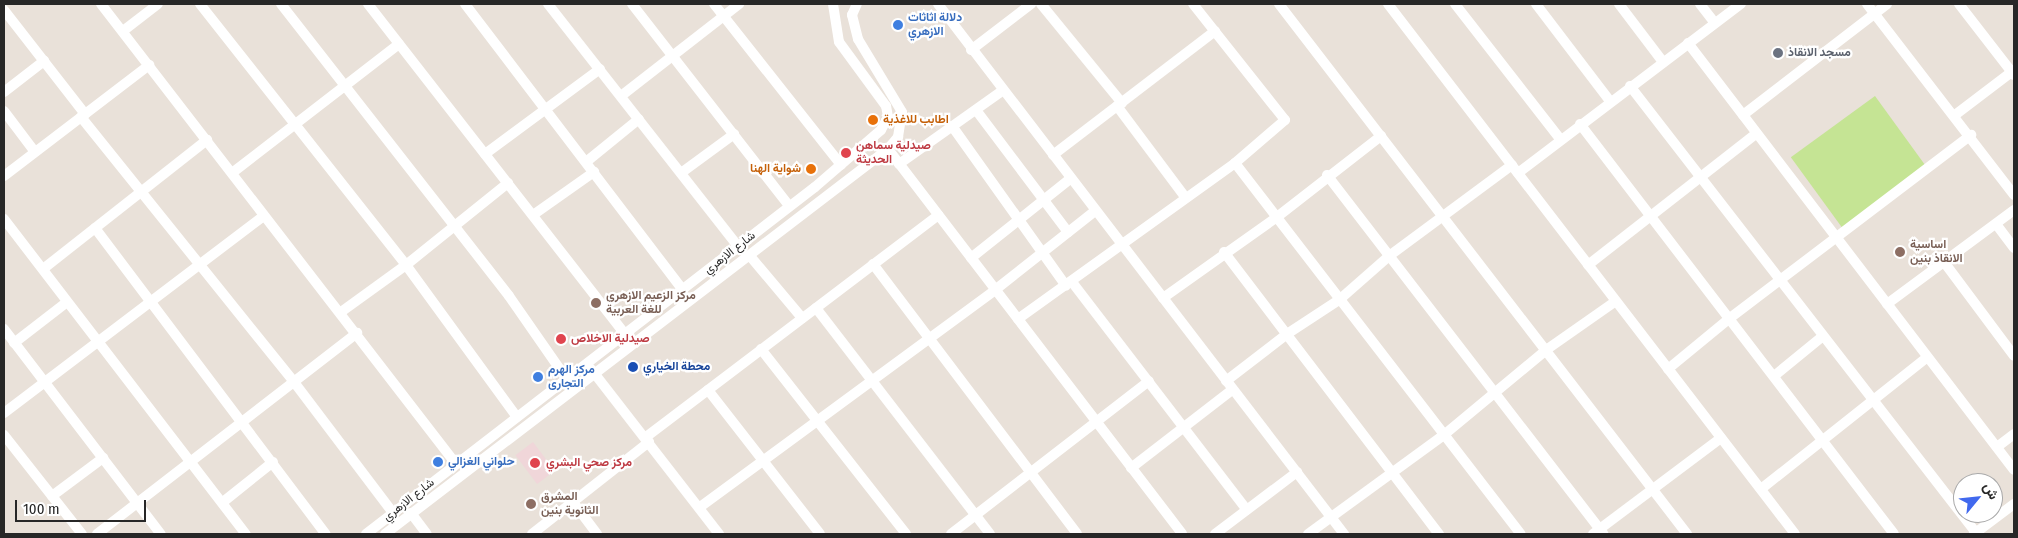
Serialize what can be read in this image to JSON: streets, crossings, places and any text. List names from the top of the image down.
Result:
{
  "streets": {
    "street": ["شارع الازهري"]
  },
  "places": [
    "دلالة اثاثات الازهري",
    "مسجد الانقاذ",
    "اطابب للاغذية",
    "صيدلية سماهن الحديثة",
    "شواية الهنا",
    "اساسية الانقاذ بنين",
    "مركز الزعيم الازهري للغة العربية",
    "صيدلية الاخلاص",
    "محطة الخياري",
    "مركز الهرم التجارى",
    "حلواني الغزالي",
    "مركز صحي البشري",
    "المشرق الثانوية بنين"
  ],
  "scale_bar": "100 m",
  "north": "top right"
}
